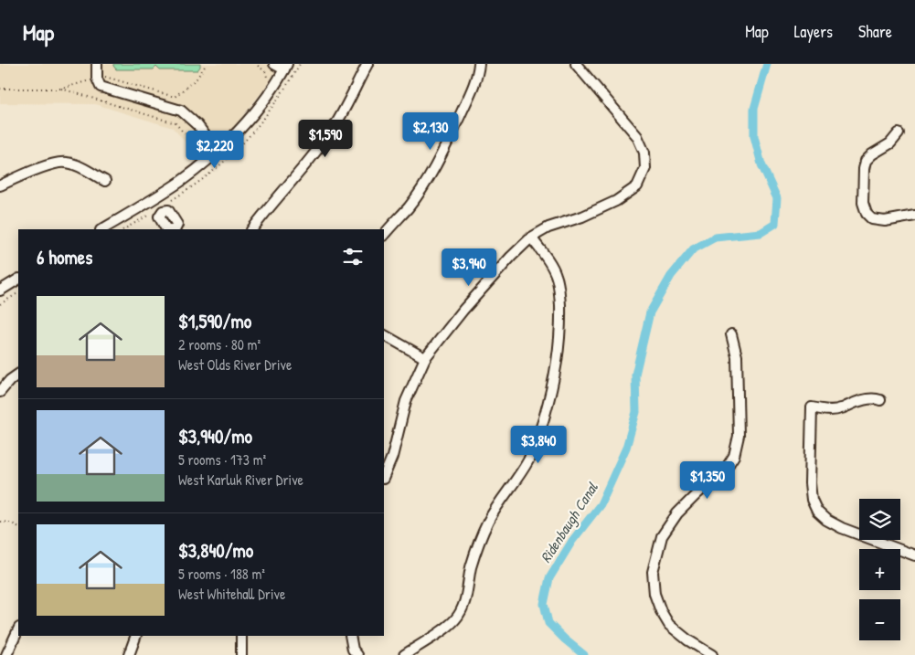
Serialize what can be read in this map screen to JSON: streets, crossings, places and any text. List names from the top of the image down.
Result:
{
  "water": ["Ridenbaugh Canal"],
  "page": {
    "header": "Map",
    "nav": ["Map", "Layers", "Share"],
    "price": [
      "$2,130",
      "$1,590",
      "$2,220",
      "$3,940",
      "$3,840",
      "$1,350"
    ],
    "heading": "6 homes",
    "list": [
      {
        "name": "$1,590/mo",
        "note": "2 rooms · 80 m² · West Olds River Drive"
      },
      {
        "name": "$3,940/mo",
        "note": "5 rooms · 173 m² · West Karluk River Drive"
      },
      {
        "name": "$3,840/mo",
        "note": "5 rooms · 188 m² · West Whitehall Drive"
      }
    ],
    "map_buttons": ["+", "−"]
  }
}
